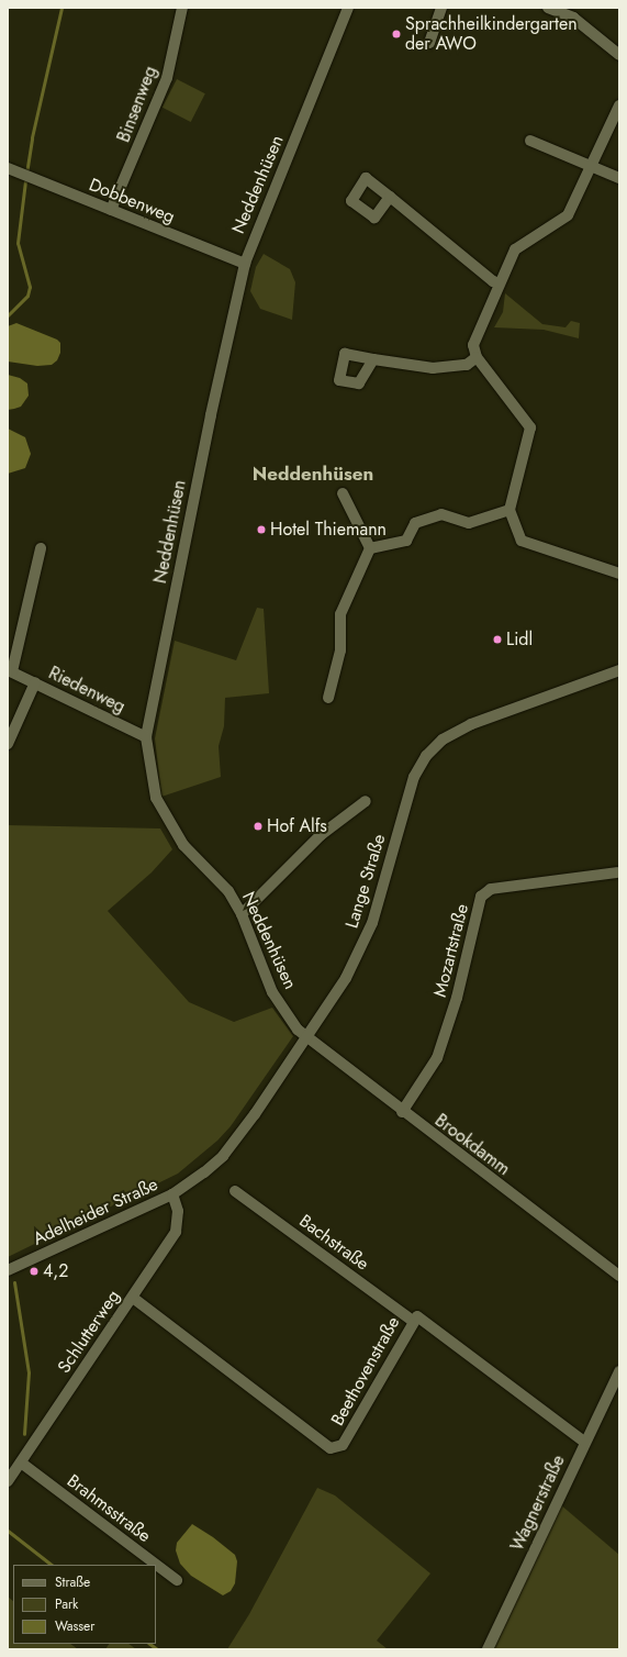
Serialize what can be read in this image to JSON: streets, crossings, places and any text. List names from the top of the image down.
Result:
{
  "streets": {
    "street": [
      "Binsenweg",
      "Neddenhüsen",
      "Dobbenweg",
      "Riedenweg",
      "Lange Straße",
      "Mozartstraße",
      "Brookdamm",
      "Adelheider Straße",
      "Bachstraße",
      "Schlutterweg",
      "Beethovenstraße",
      "Wagnerstraße",
      "Brahmsstraße"
    ]
  },
  "crossings": [
    ["Binsenweg", "Dobbenweg"],
    ["Neddenhüsen", "Dobbenweg"],
    ["Neddenhüsen", "Riedenweg"],
    ["Neddenhüsen", "Lange Straße"],
    ["Neddenhüsen", "Brookdamm"],
    ["Lange Straße", "Brookdamm"],
    ["Lange Straße", "Adelheider Straße"],
    ["Lange Straße", "Schlutterweg"],
    ["Mozartstraße", "Brookdamm"],
    ["Adelheider Straße", "Schlutterweg"],
    ["Bachstraße", "Beethovenstraße"],
    ["Schlutterweg", "Beethovenstraße"],
    ["Schlutterweg", "Brahmsstraße"],
    ["Beethovenstraße", "Wagnerstraße"]
  ],
  "districts": ["Neddenhüsen"],
  "places": [
    "Sprachheilkindergarten der AWO",
    "Hotel Thiemann",
    "Lidl",
    "Hof Alfs",
    "4,2"
  ],
  "legend": ["Straße", "Park", "Wasser"]
}
